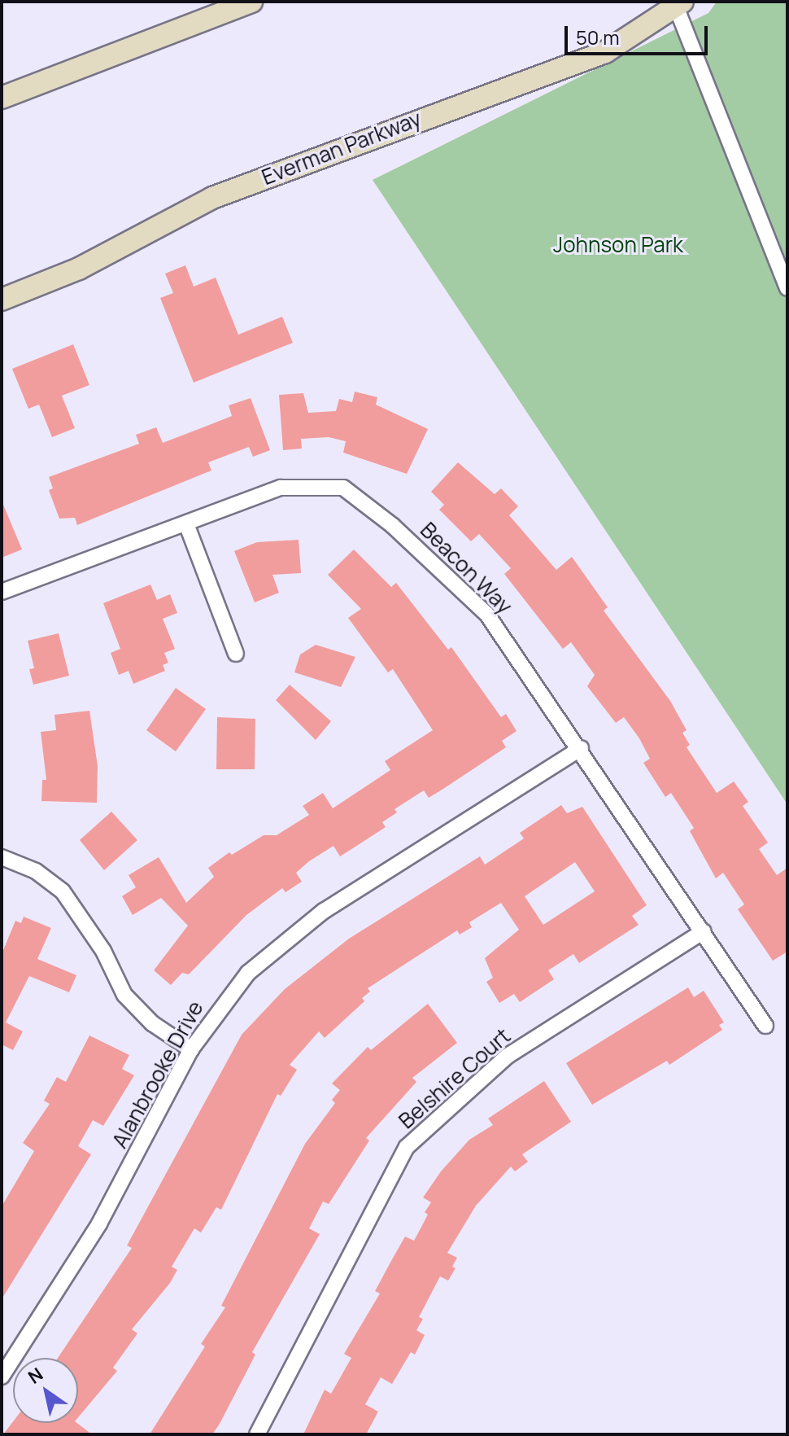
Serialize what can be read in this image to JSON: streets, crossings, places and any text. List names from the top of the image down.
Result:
{
  "streets": {
    "main road": ["Everman Parkway"],
    "street": ["Beacon Way", "Alanbrooke Drive", "Belshire Court"]
  },
  "crossings": [
    ["Beacon Way", "Alanbrooke Drive"],
    ["Beacon Way", "Belshire Court"]
  ],
  "parks": ["Johnson Park"],
  "scale_bar": "50 m",
  "north": "top left"
}
